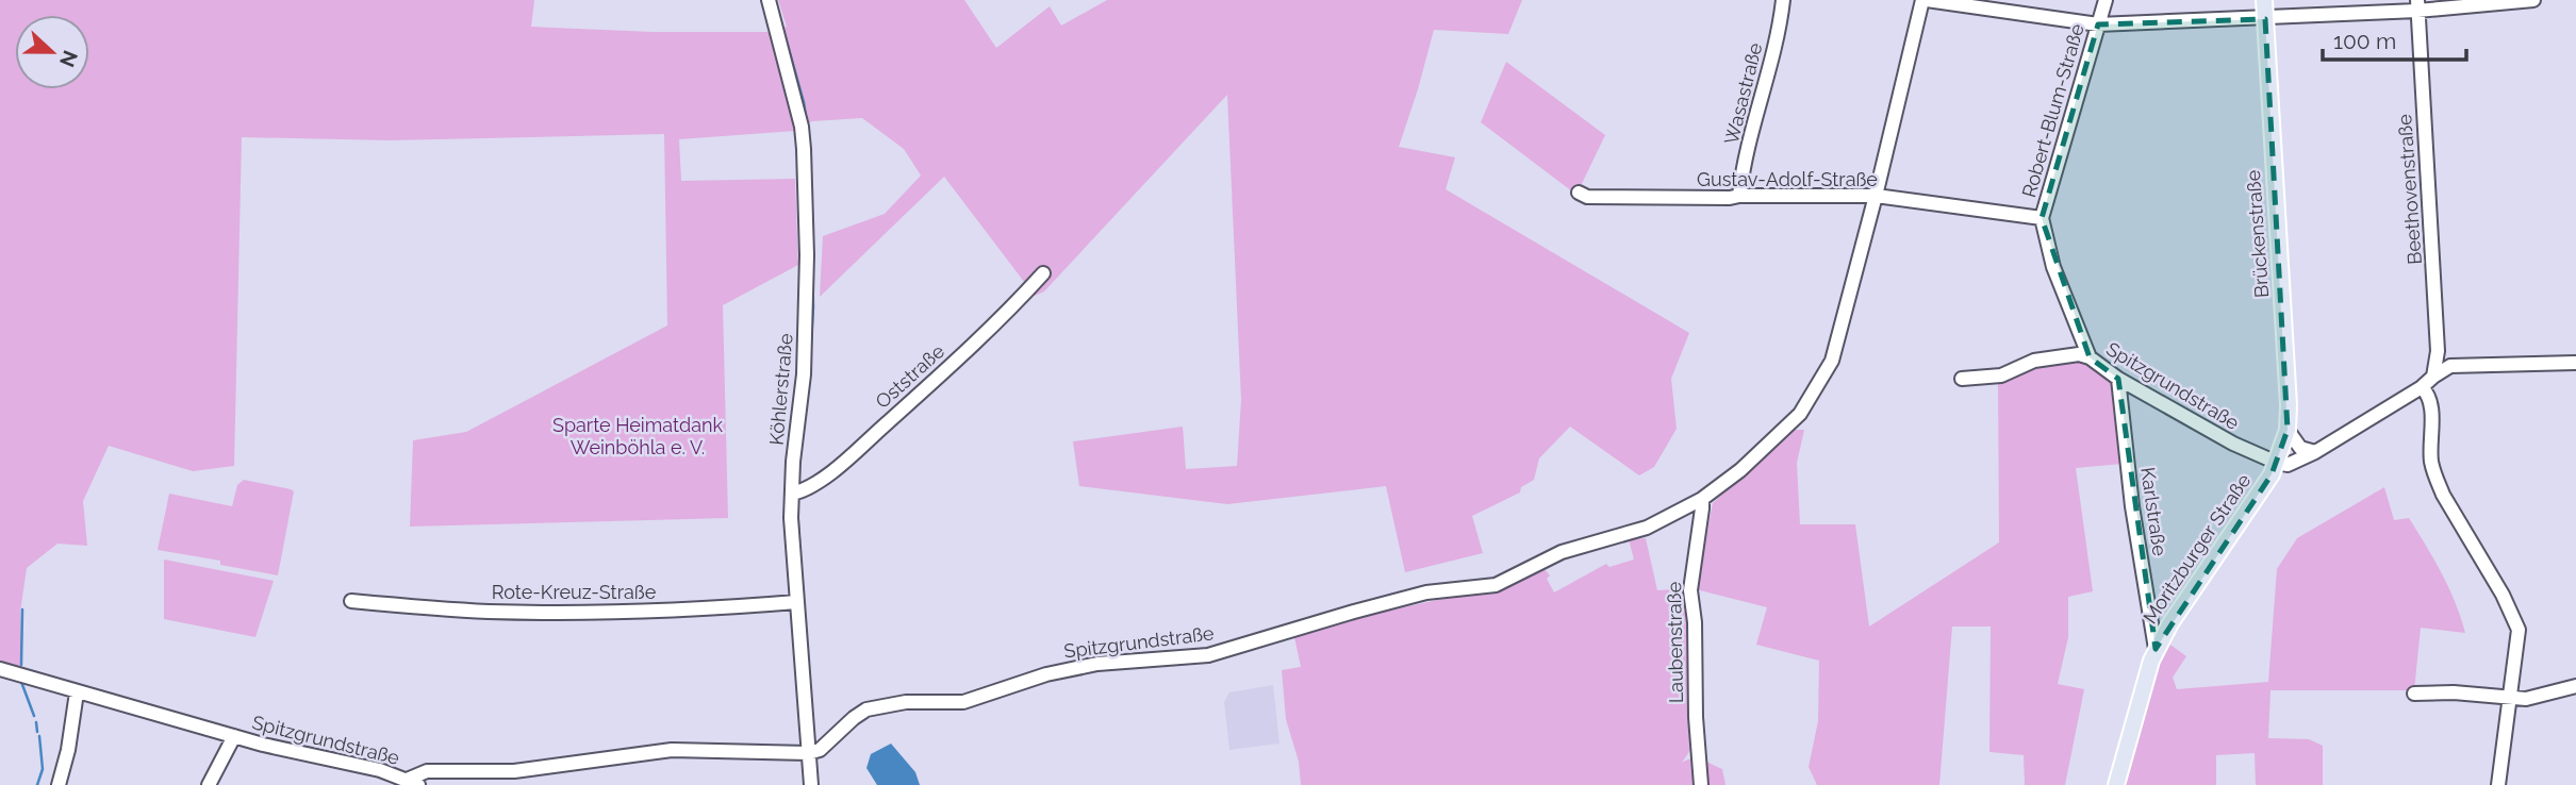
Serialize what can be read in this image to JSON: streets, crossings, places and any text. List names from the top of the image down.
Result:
{
  "streets": {
    "main road": ["Brückenstraße", "Moritzburger Straße"],
    "street": [
      "Wasastraße",
      "Robert-Blum-Straße",
      "Gustav-Adolf-Straße",
      "Beethovenstraße",
      "Oststraße",
      "Spitzgrundstraße",
      "Köhlerstraße",
      "Karlstraße",
      "Rote-Kreuz-Straße",
      "Laubenstraße"
    ]
  },
  "crossings": [
    ["Wasastraße", "Gustav-Adolf-Straße"],
    ["Robert-Blum-Straße", "Gustav-Adolf-Straße"],
    ["Robert-Blum-Straße", "Spitzgrundstraße"],
    ["Gustav-Adolf-Straße", "Spitzgrundstraße"],
    ["Brückenstraße", "Spitzgrundstraße"],
    ["Brückenstraße", "Moritzburger Straße"],
    ["Oststraße", "Köhlerstraße"],
    ["Spitzgrundstraße", "Köhlerstraße"],
    ["Spitzgrundstraße", "Karlstraße"],
    ["Spitzgrundstraße", "Moritzburger Straße"],
    ["Spitzgrundstraße", "Laubenstraße"],
    ["Köhlerstraße", "Rote-Kreuz-Straße"],
    ["Karlstraße", "Moritzburger Straße"]
  ],
  "parks": ["Sparte Heimatdank Weinböhla e. V."],
  "scale_bar": "100 m",
  "north": "right"
}
